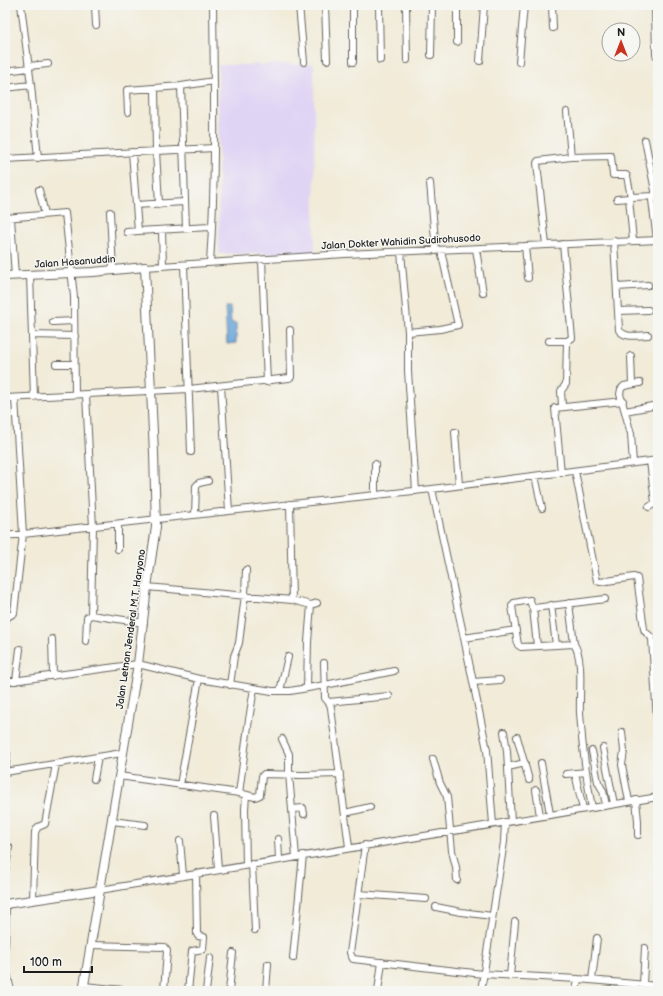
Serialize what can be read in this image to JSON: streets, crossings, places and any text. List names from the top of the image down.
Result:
{
  "streets": {
    "main road": ["Jalan Hasanuddin", "Jalan Letnan Jenderal M.T. Haryono"],
    "street": ["Jalan Dokter Wahidin Sudirohusodo"]
  },
  "crossings": [
    ["Jalan Dokter Wahidin Sudirohusodo", "Jalan Hasanuddin"],
    ["Jalan Dokter Wahidin Sudirohusodo", "Jalan Letnan Jenderal M.T. Haryono"],
    ["Jalan Hasanuddin", "Jalan Letnan Jenderal M.T. Haryono"]
  ],
  "scale_bar": "100 m",
  "north": "top"
}
